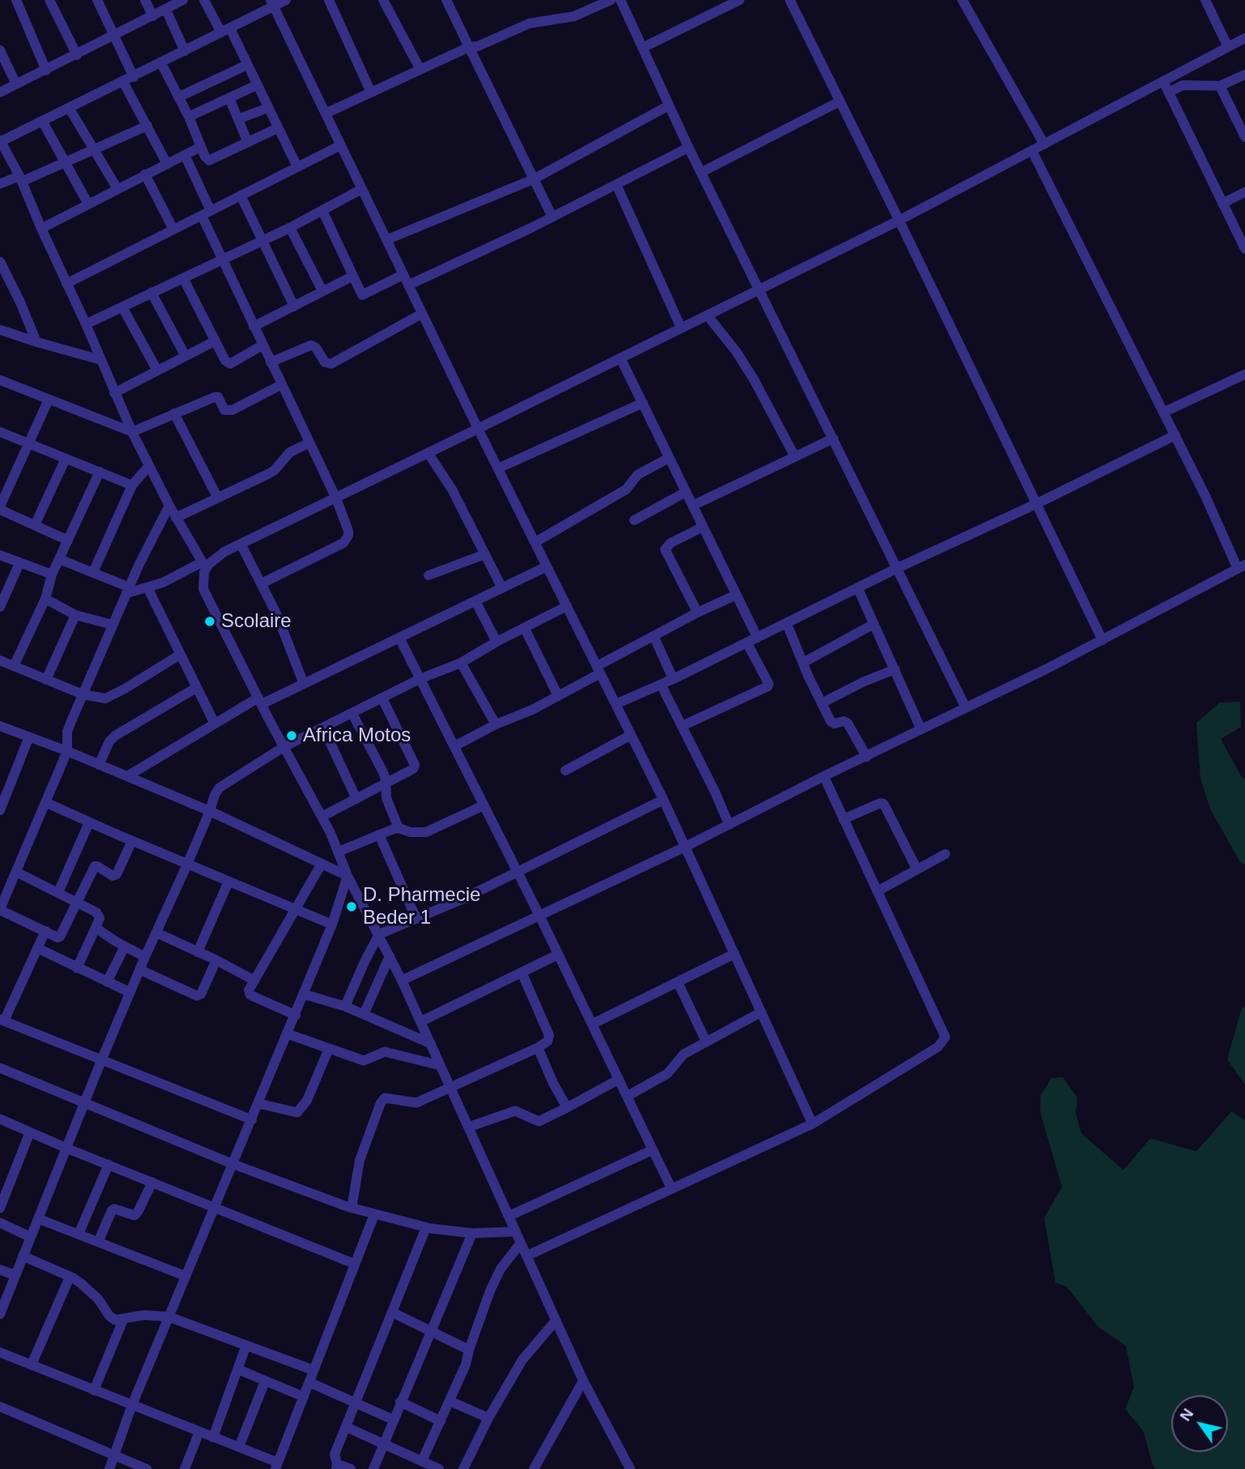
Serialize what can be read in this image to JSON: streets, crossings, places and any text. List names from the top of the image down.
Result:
{
  "places": ["Scolaire", "Africa Motos", "D. Pharmecie Beder 1"],
  "north": "top left"
}
